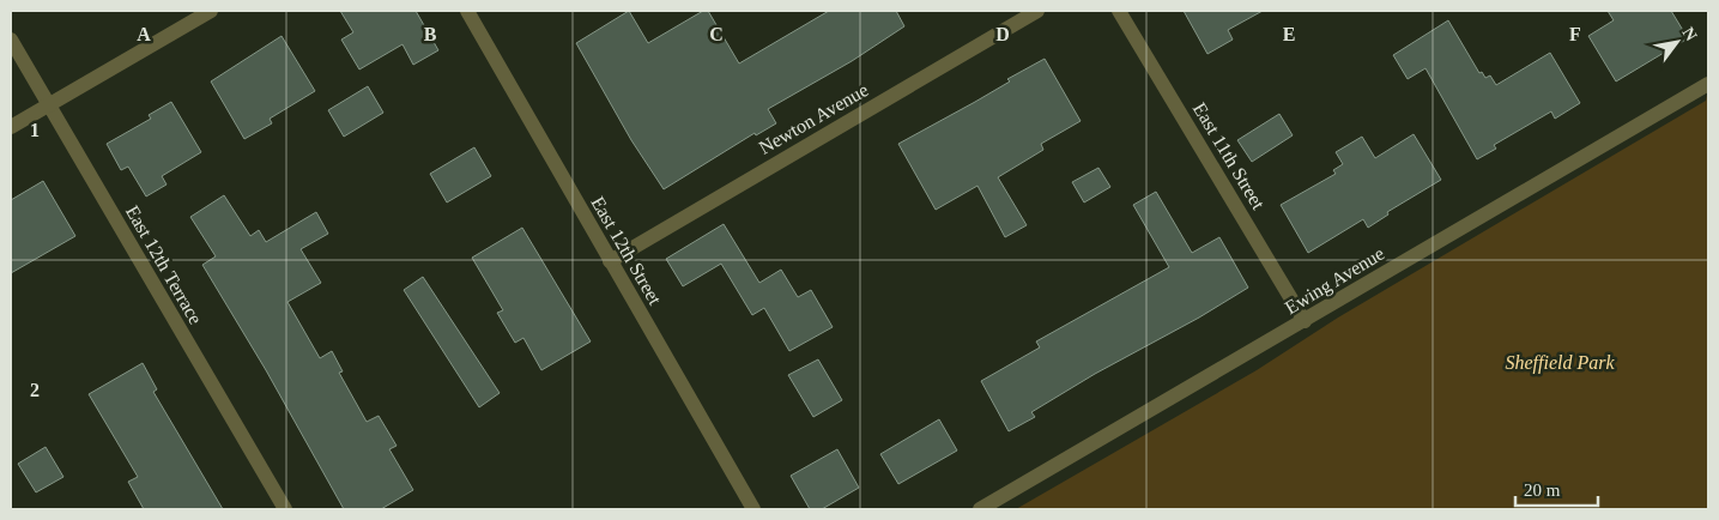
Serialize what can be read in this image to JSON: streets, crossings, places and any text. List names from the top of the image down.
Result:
{
  "streets": {
    "street": [
      "Newton Avenue",
      "East 11th Street",
      "East 12th Street",
      "East 12th Terrace",
      "Ewing Avenue"
    ]
  },
  "crossings": [
    ["Newton Avenue", "East 12th Street"],
    ["East 11th Street", "Ewing Avenue"]
  ],
  "parks": ["Sheffield Park"],
  "scale_bar": "20 m",
  "north": "top right",
  "grid": {
    "columns": [
      "A",
      "B",
      "C",
      "D",
      "E",
      "F"
    ],
    "rows": ["1", "2"]
  }
}
